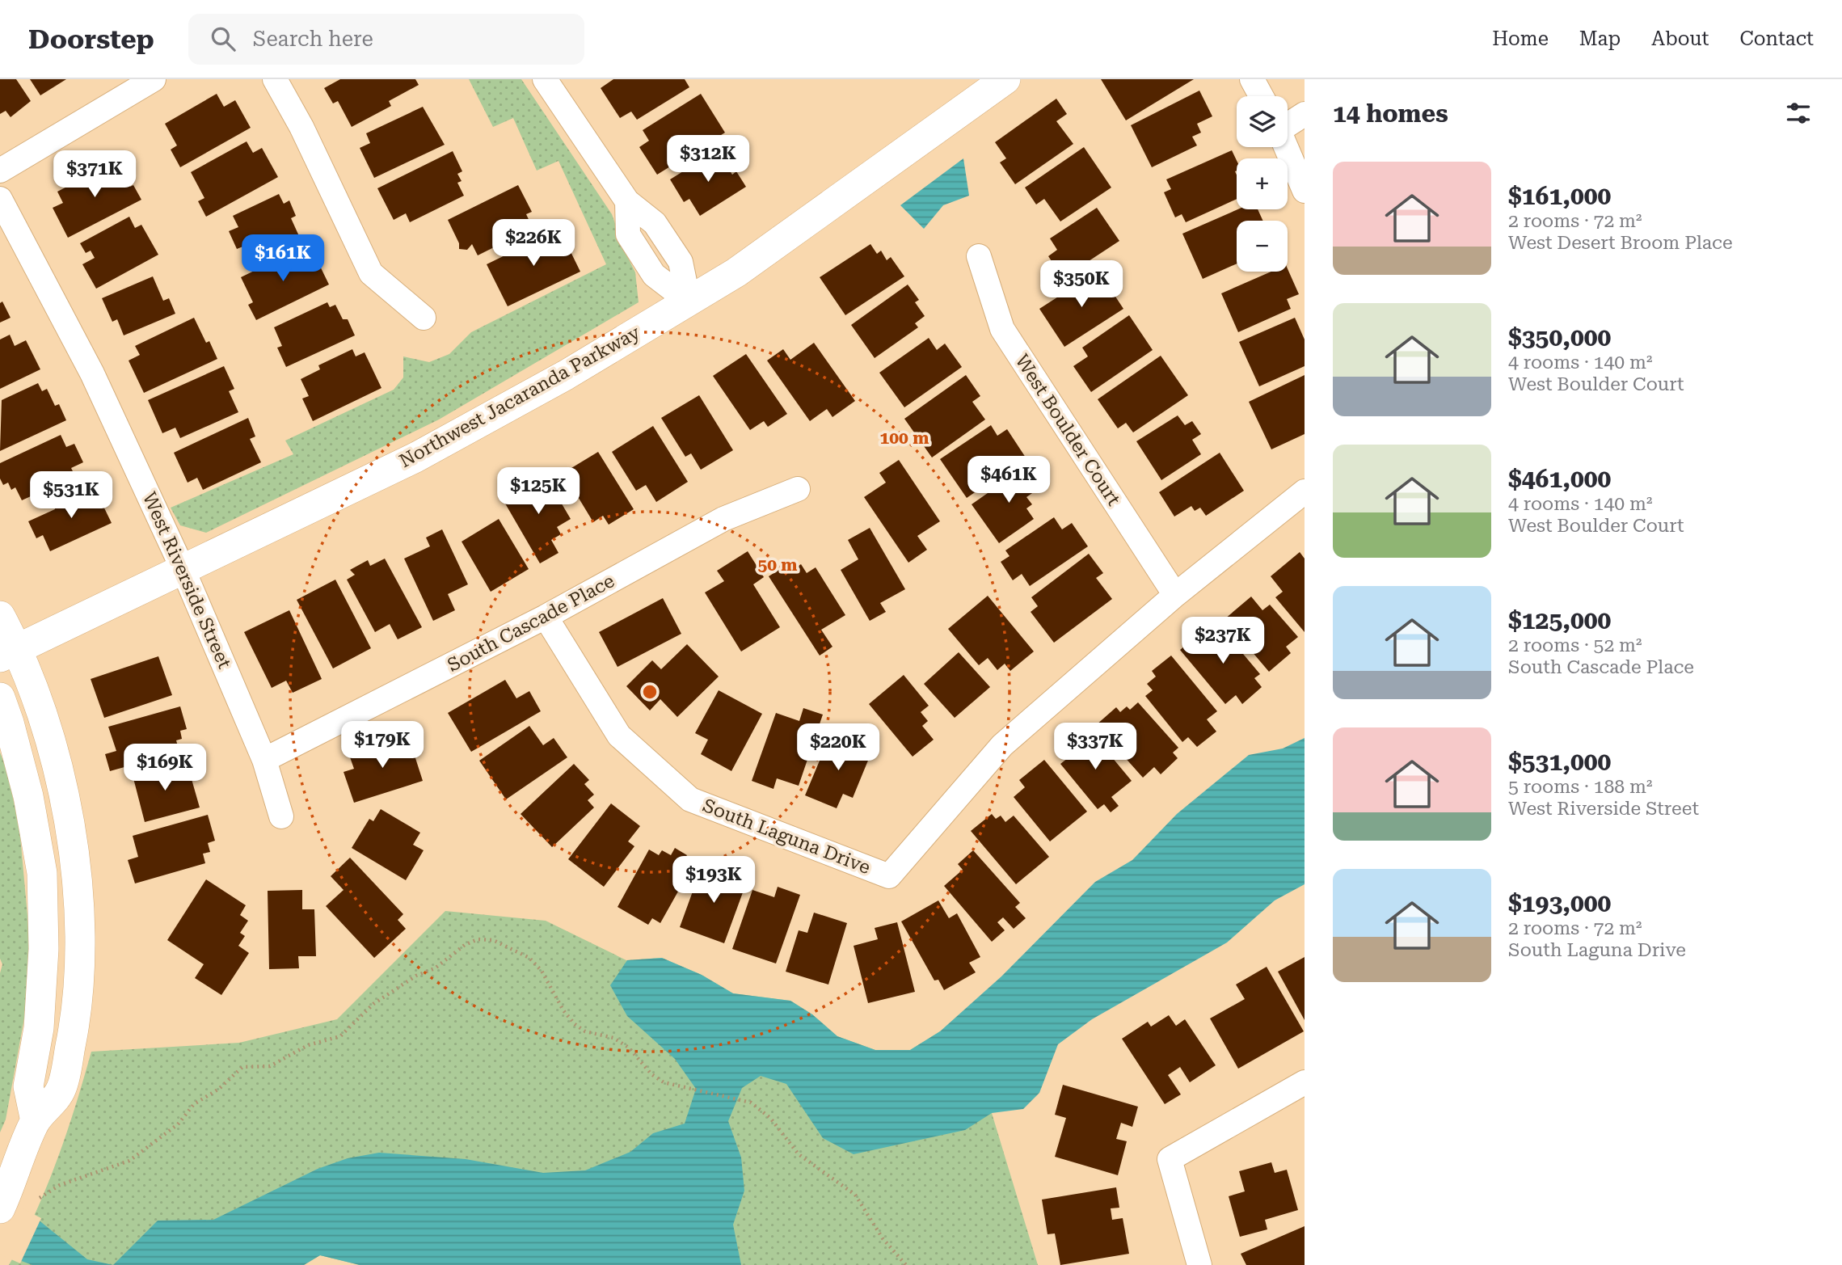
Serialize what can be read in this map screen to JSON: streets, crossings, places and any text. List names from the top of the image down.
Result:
{
  "streets": {
    "street": [
      "Northwest Jacaranda Parkway",
      "West Boulder Court",
      "West Riverside Street",
      "South Cascade Place",
      "South Laguna Drive"
    ]
  },
  "crossings": [
    ["Northwest Jacaranda Parkway", "West Riverside Street"],
    ["West Boulder Court", "South Laguna Drive"],
    ["West Riverside Street", "South Cascade Place"],
    ["South Cascade Place", "South Laguna Drive"]
  ],
  "page": {
    "header": "Doorstep",
    "search": "Search here",
    "nav": [
      "Home",
      "Map",
      "About",
      "Contact"
    ],
    "heading": "14 homes",
    "map_buttons": ["+", "−"],
    "price": [
      "$312K",
      "$371K",
      "$226K",
      "$161K",
      "$350K",
      "$461K",
      "$125K",
      "$531K",
      "$237K",
      "$179K",
      "$337K",
      "$220K",
      "$169K",
      "$193K"
    ],
    "list": [
      {
        "name": "$161,000",
        "note": "2 rooms · 72 m² · West Desert Broom Place"
      },
      {
        "name": "$350,000",
        "note": "4 rooms · 140 m² · West Boulder Court"
      },
      {
        "name": "$461,000",
        "note": "4 rooms · 140 m² · West Boulder Court"
      },
      {
        "name": "$125,000",
        "note": "2 rooms · 52 m² · South Cascade Place"
      },
      {
        "name": "$531,000",
        "note": "5 rooms · 188 m² · West Riverside Street"
      },
      {
        "name": "$193,000",
        "note": "2 rooms · 72 m² · South Laguna Drive"
      }
    ]
  },
  "rings": ["100 m", "50 m"]
}
